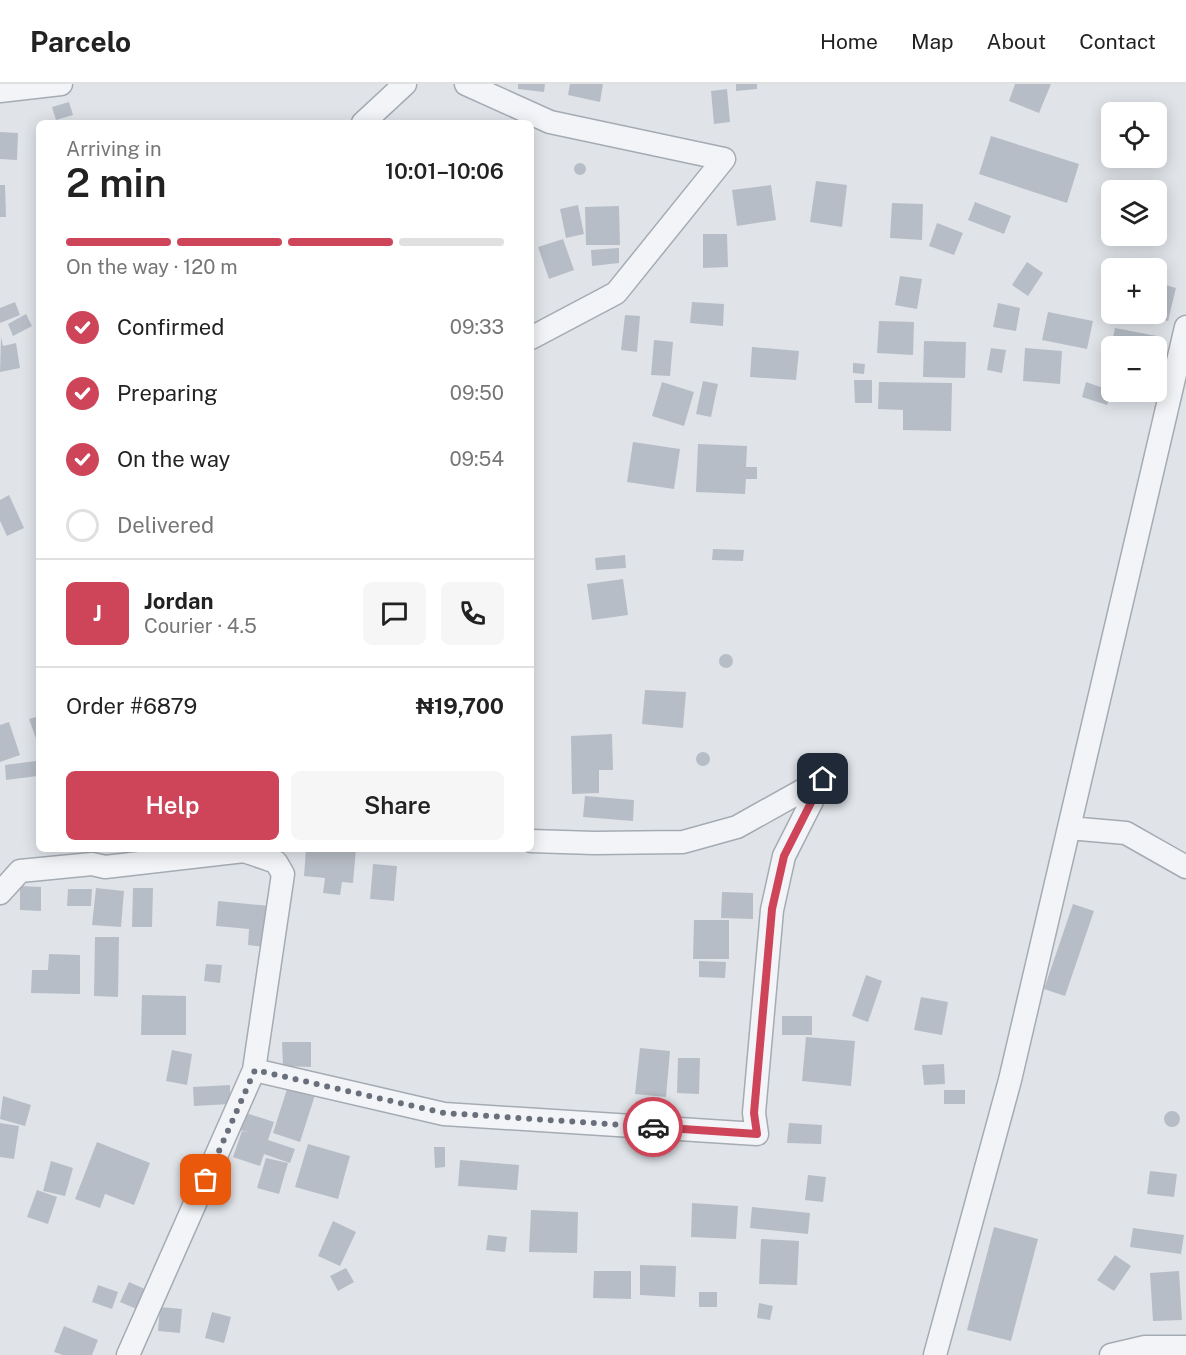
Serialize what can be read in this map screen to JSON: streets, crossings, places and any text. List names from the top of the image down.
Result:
{
  "page": {
    "header": "Parcelo",
    "nav": [
      "Home",
      "Map",
      "About",
      "Contact"
    ],
    "map_buttons": ["+", "−"],
    "heading": ["2 min", "Arriving in", "10:01–10:06"],
    "panel": [
      "Jordan",
      "Courier · 4.5",
      "Order #6879",
      "₦19,700"
    ],
    "bar": "On the way · 120 m",
    "list": [
      ["Confirmed", "09:33"],
      ["Preparing", "09:50"],
      ["On the way", "09:54"],
      "Delivered"
    ],
    "round": "J",
    "buttons": ["Help", "Share"]
  }
}
